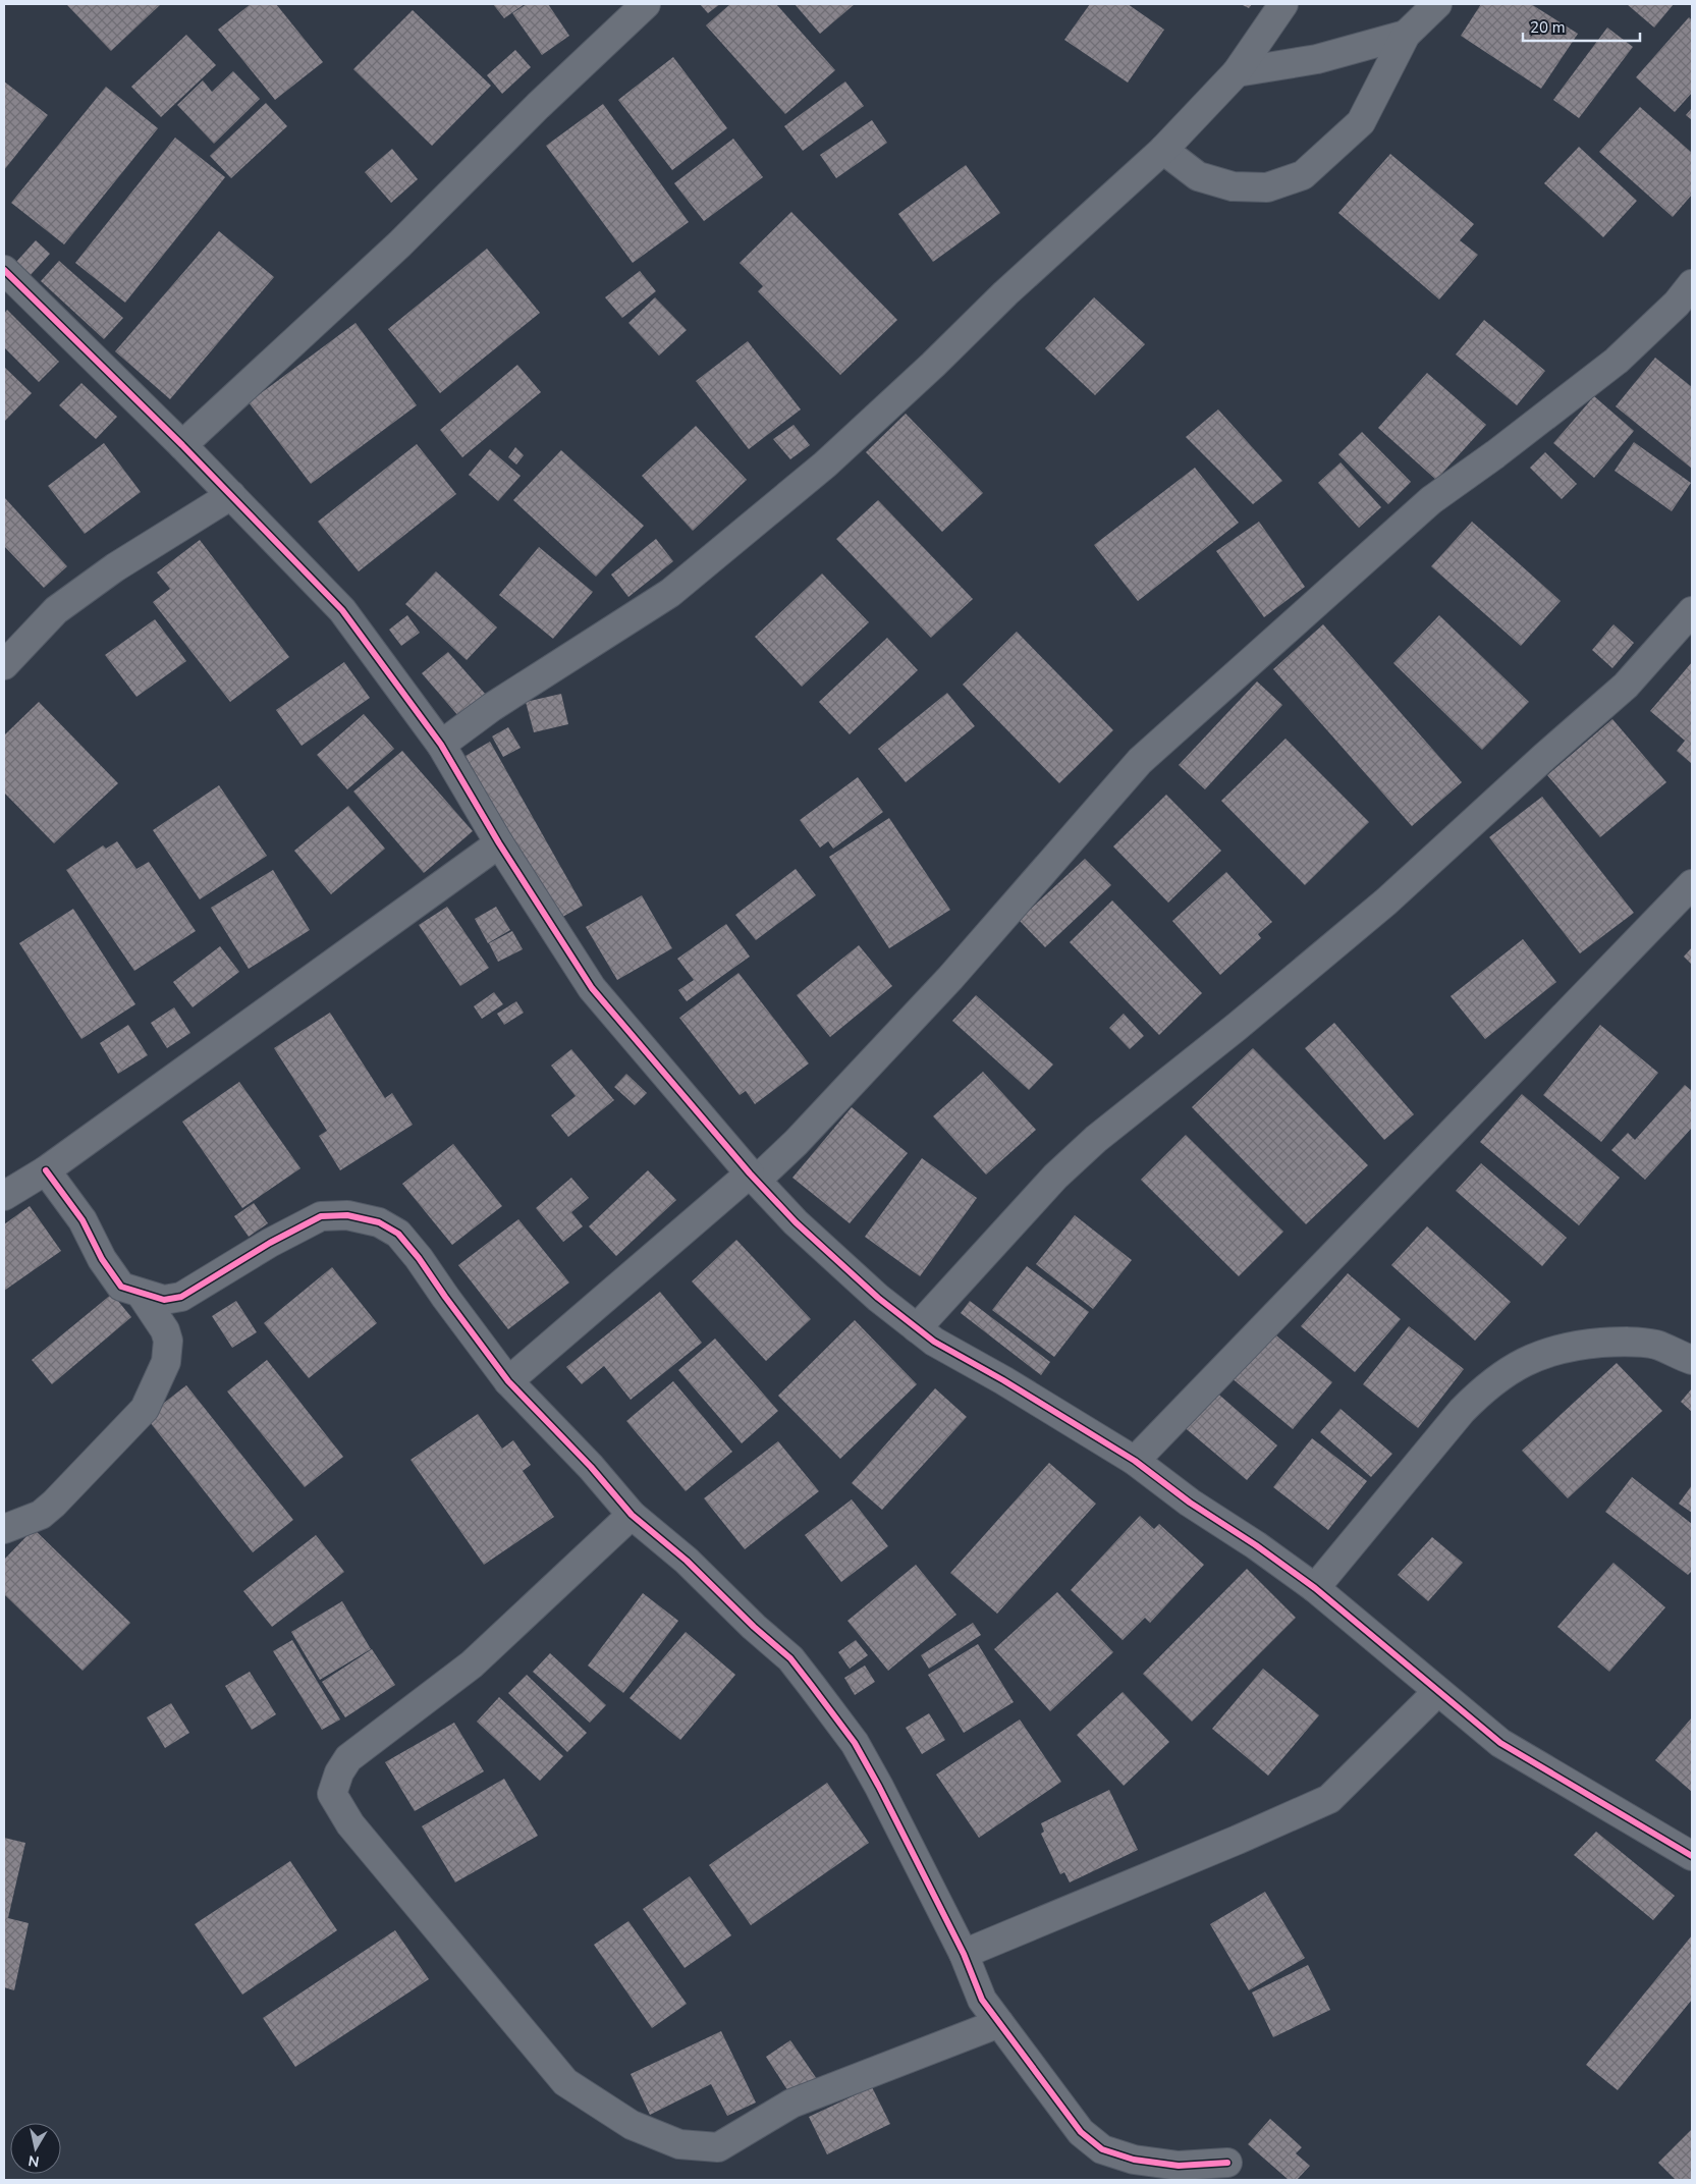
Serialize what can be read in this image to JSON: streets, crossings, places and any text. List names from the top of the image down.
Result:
{
  "scale_bar": "20 m",
  "north": "bottom"
}
